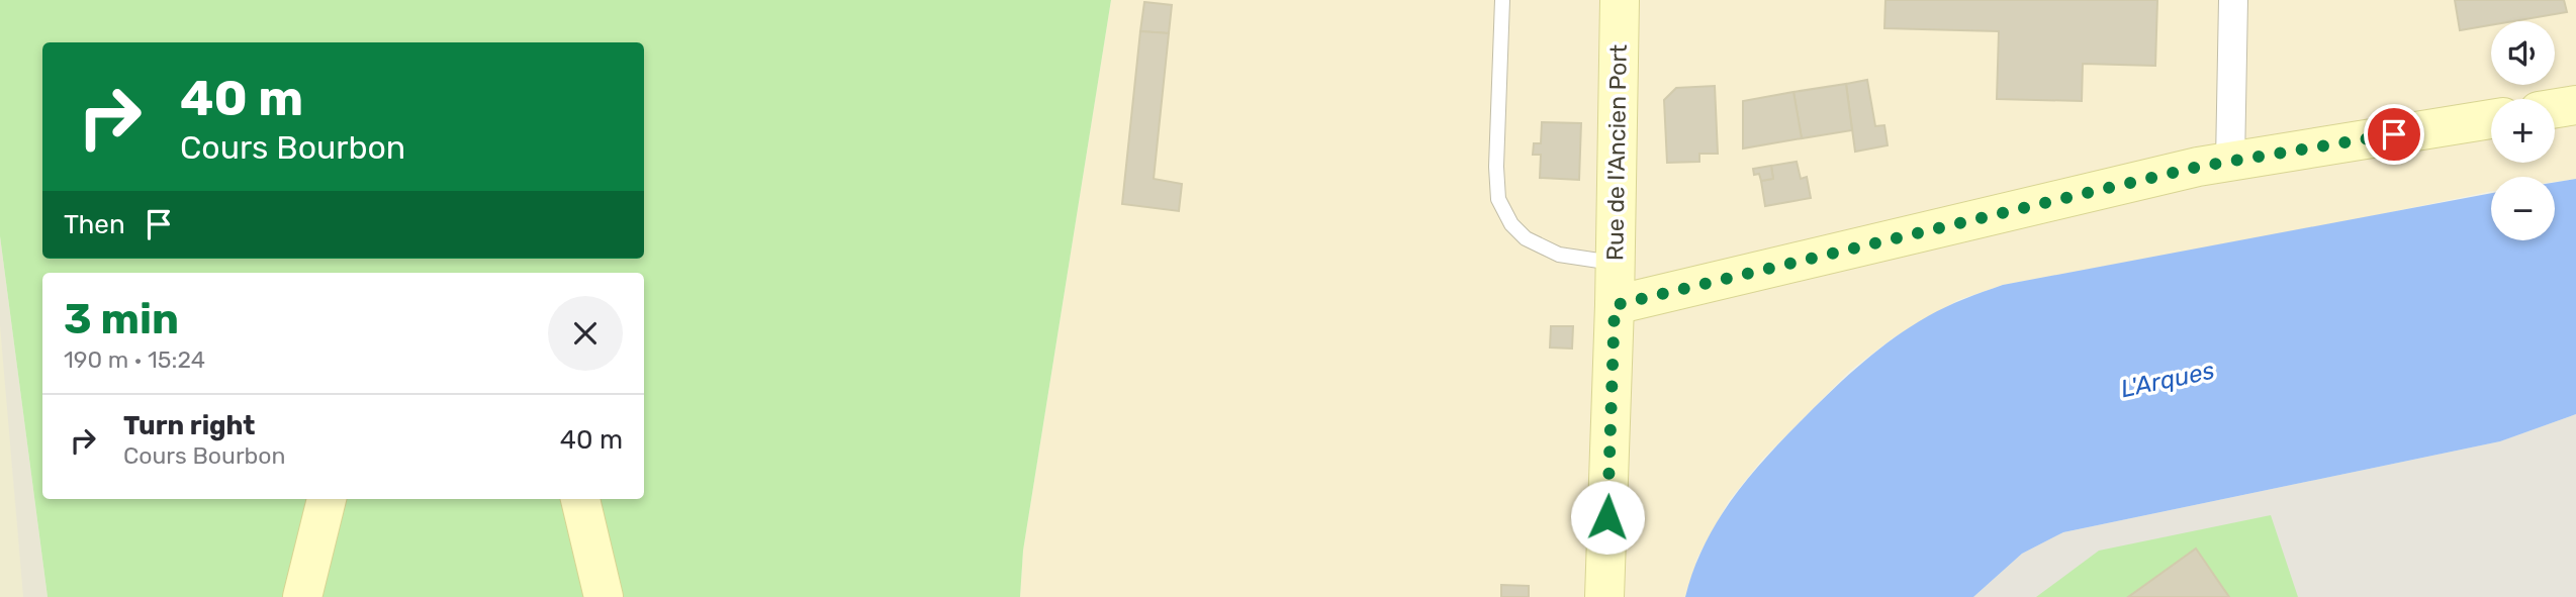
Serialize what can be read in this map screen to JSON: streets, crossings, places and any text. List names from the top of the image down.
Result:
{
  "streets": {
    "main road": ["Rue de l'Ancien Port"]
  },
  "water": ["L'Arques"],
  "page": {
    "map_buttons": ["+", "−"],
    "turn": ["40 m", "Cours Bourbon"],
    "then": "Then",
    "heading": ["3 min", "190 m · 15:24"],
    "list": [
      {
        "name": "Turn right",
        "note": "Cours Bourbon",
        "value": "40 m"
      }
    ]
  }
}
